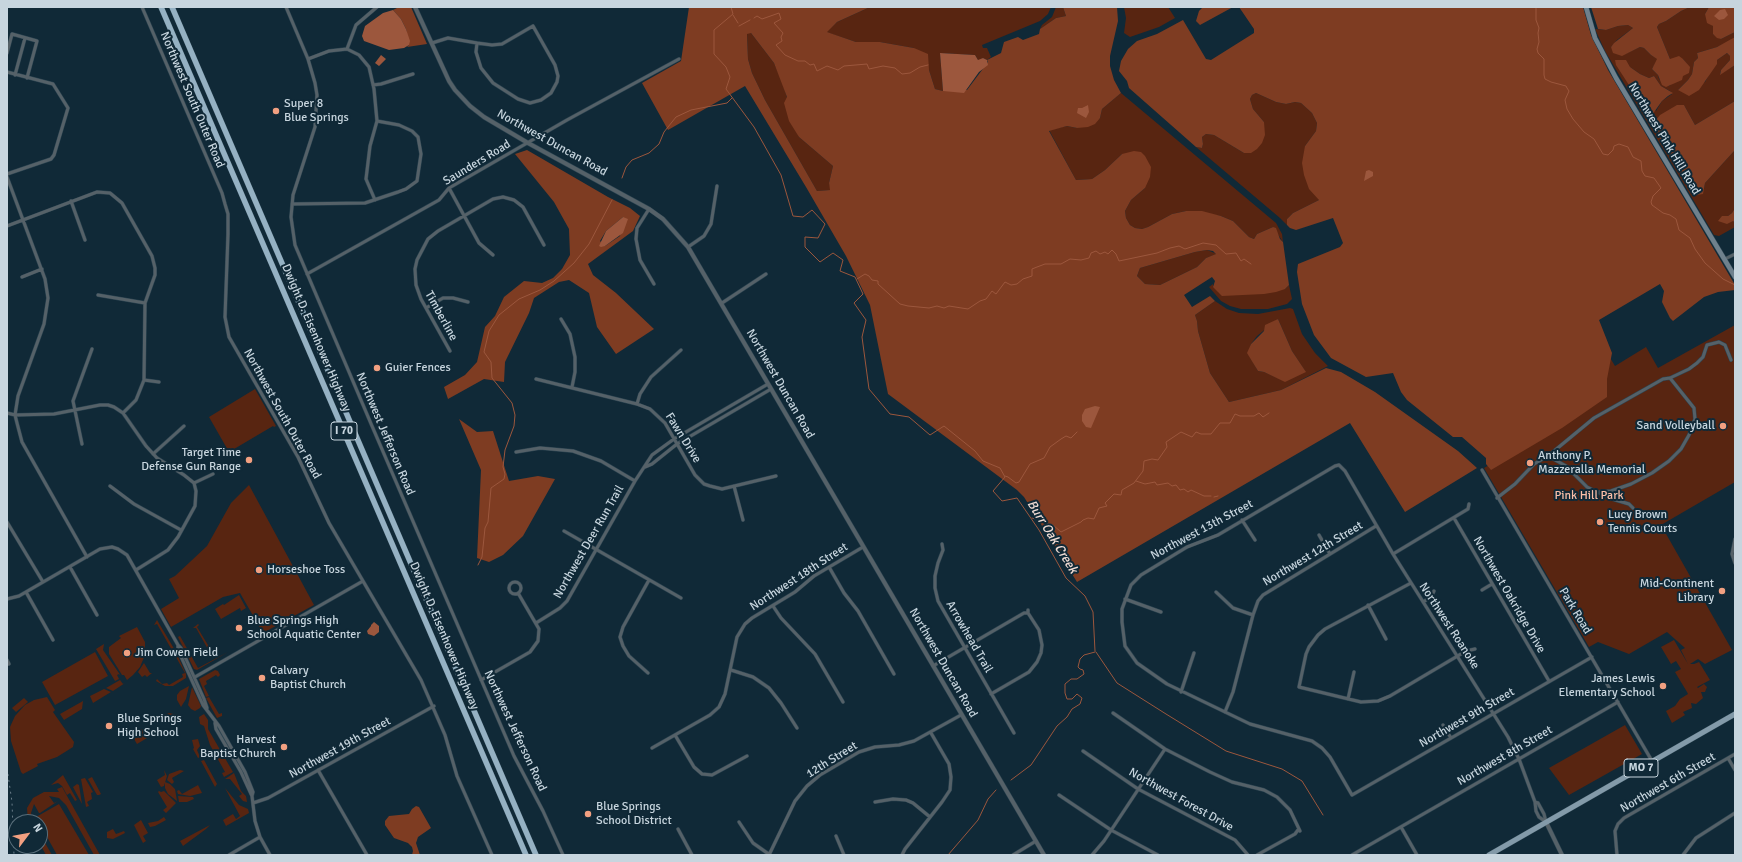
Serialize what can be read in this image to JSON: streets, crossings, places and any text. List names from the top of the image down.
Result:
{
  "streets": {
    "highway": ["Dwight D. Eisenhower Highway", "I 70"],
    "main road": ["Northwest Pink Hill Road", "MO 7"],
    "street": [
      "Northwest South Outer Road",
      "Northwest Duncan Road",
      "Saunders Road",
      "Timberline",
      "Northwest Jefferson Road",
      "Fawn Drive",
      "Northwest 13th Street",
      "Northwest Deer Run Trail",
      "Northwest 12th Street",
      "Northwest 18th Street",
      "Northwest Oakridge Drive",
      "Park Road",
      "Northwest Roanoke",
      "Arrowhead Trail",
      "Northwest 9th Street",
      "Northwest 19th Street",
      "Northwest 8th Street",
      "12th Street",
      "Northwest 6th Street",
      "Northwest Forest Drive"
    ]
  },
  "crossings": [
    ["Northwest South Outer Road", "Northwest 19th Street"],
    ["Northwest Duncan Road", "Saunders Road"],
    ["Northwest Duncan Road", "Northwest Deer Run Trail"],
    ["Northwest Duncan Road", "Northwest 18th Street"],
    ["Northwest Duncan Road", "12th Street"],
    ["Saunders Road", "Northwest Jefferson Road"],
    ["Fawn Drive", "Northwest Deer Run Trail"],
    ["Northwest 13th Street", "Northwest Roanoke"],
    ["Northwest 12th Street", "Northwest Roanoke"],
    ["Northwest 12th Street", "Northwest 9th Street"],
    ["Northwest Oakridge Drive", "Northwest 9th Street"],
    ["Park Road", "Northwest 9th Street"],
    ["Park Road", "Northwest 8th Street"],
    ["Park Road", "MO 7"],
    ["Northwest Roanoke", "Northwest 9th Street"],
    ["Northwest Roanoke", "Northwest 8th Street"],
    ["Northwest Roanoke", "MO 7"]
  ],
  "water": ["Burr Oak Creek"],
  "parks": ["Pink Hill Park"],
  "places": [
    "Super 8 Blue Springs",
    "Guier Fences",
    "Sand Volleyball",
    "Target Time Defense Gun Range",
    "Anthony P. Mazzeralla Memorial",
    "Lucy Brown Tennis Courts",
    "Horseshoe Toss",
    "Mid-Continent Library",
    "Blue Springs High School Aquatic Center",
    "Jim Cowen Field",
    "Calvary Baptist Church",
    "James Lewis Elementary School",
    "Blue Springs High School",
    "Harvest Baptist Church",
    "Blue Springs School District"
  ],
  "north": "top right"
}
